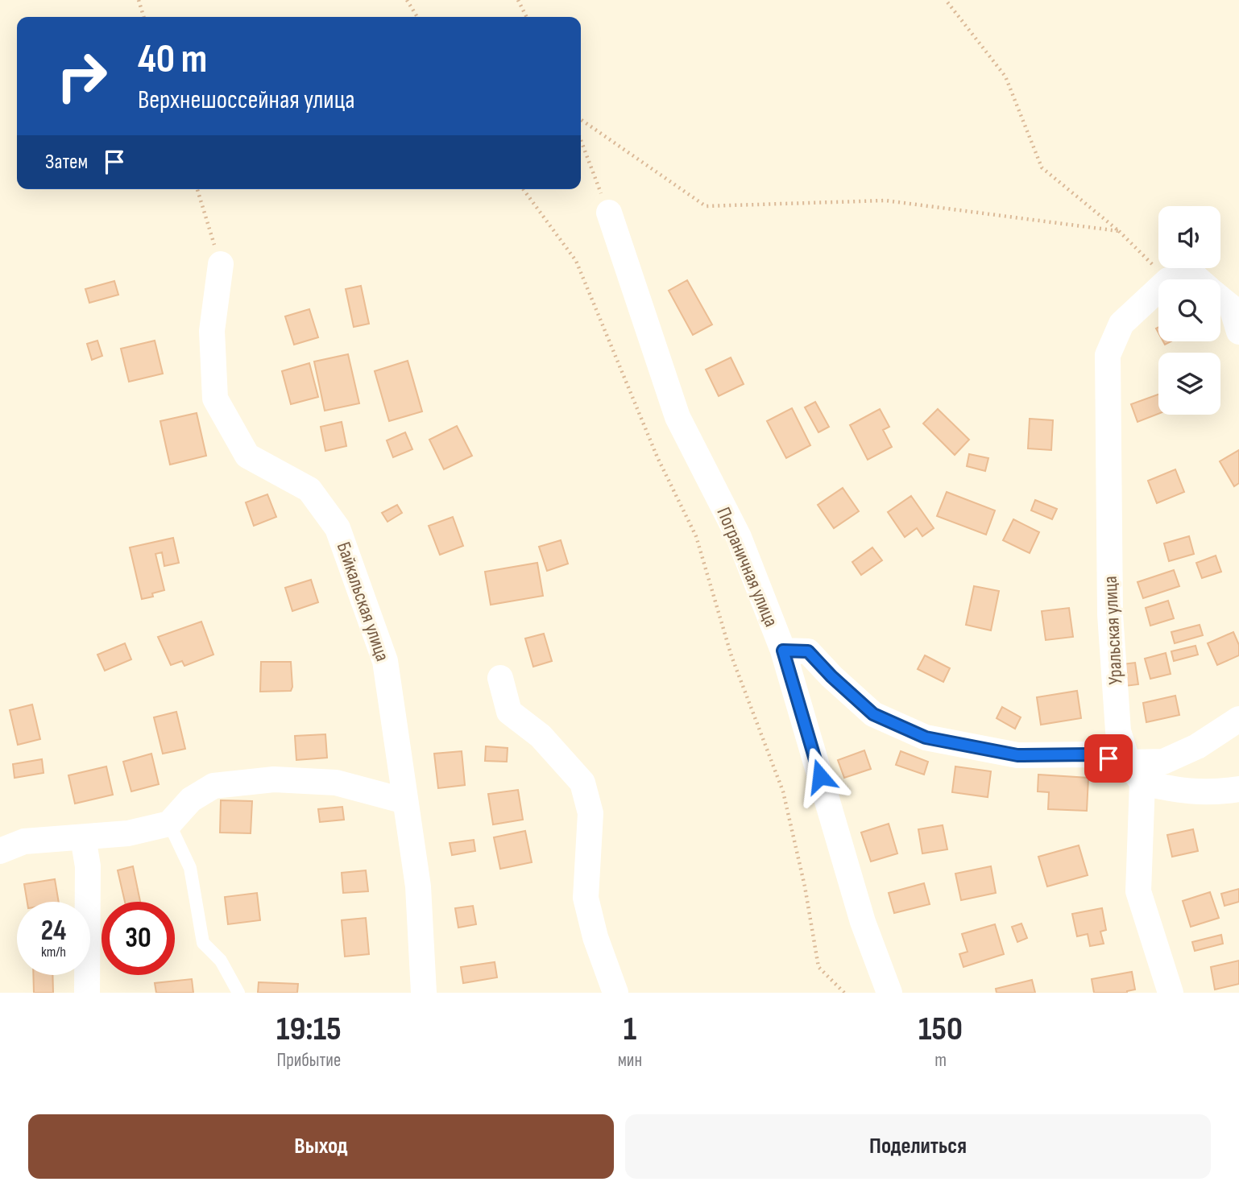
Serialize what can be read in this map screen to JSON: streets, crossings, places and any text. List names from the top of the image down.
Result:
{
  "streets": {
    "street": ["Пограничная улица", "Байкальская улица", "Уральская улица"]
  },
  "page": {
    "turn": ["40 m", "Верхнешоссейная улица"],
    "then": "Затем",
    "speed": "24 km/h",
    "limit": "30",
    "eta": [
      "19:15",
      "Прибытие",
      "1",
      "мин",
      "150",
      "m"
    ],
    "buttons": ["Выход", "Поделиться"]
  }
}
